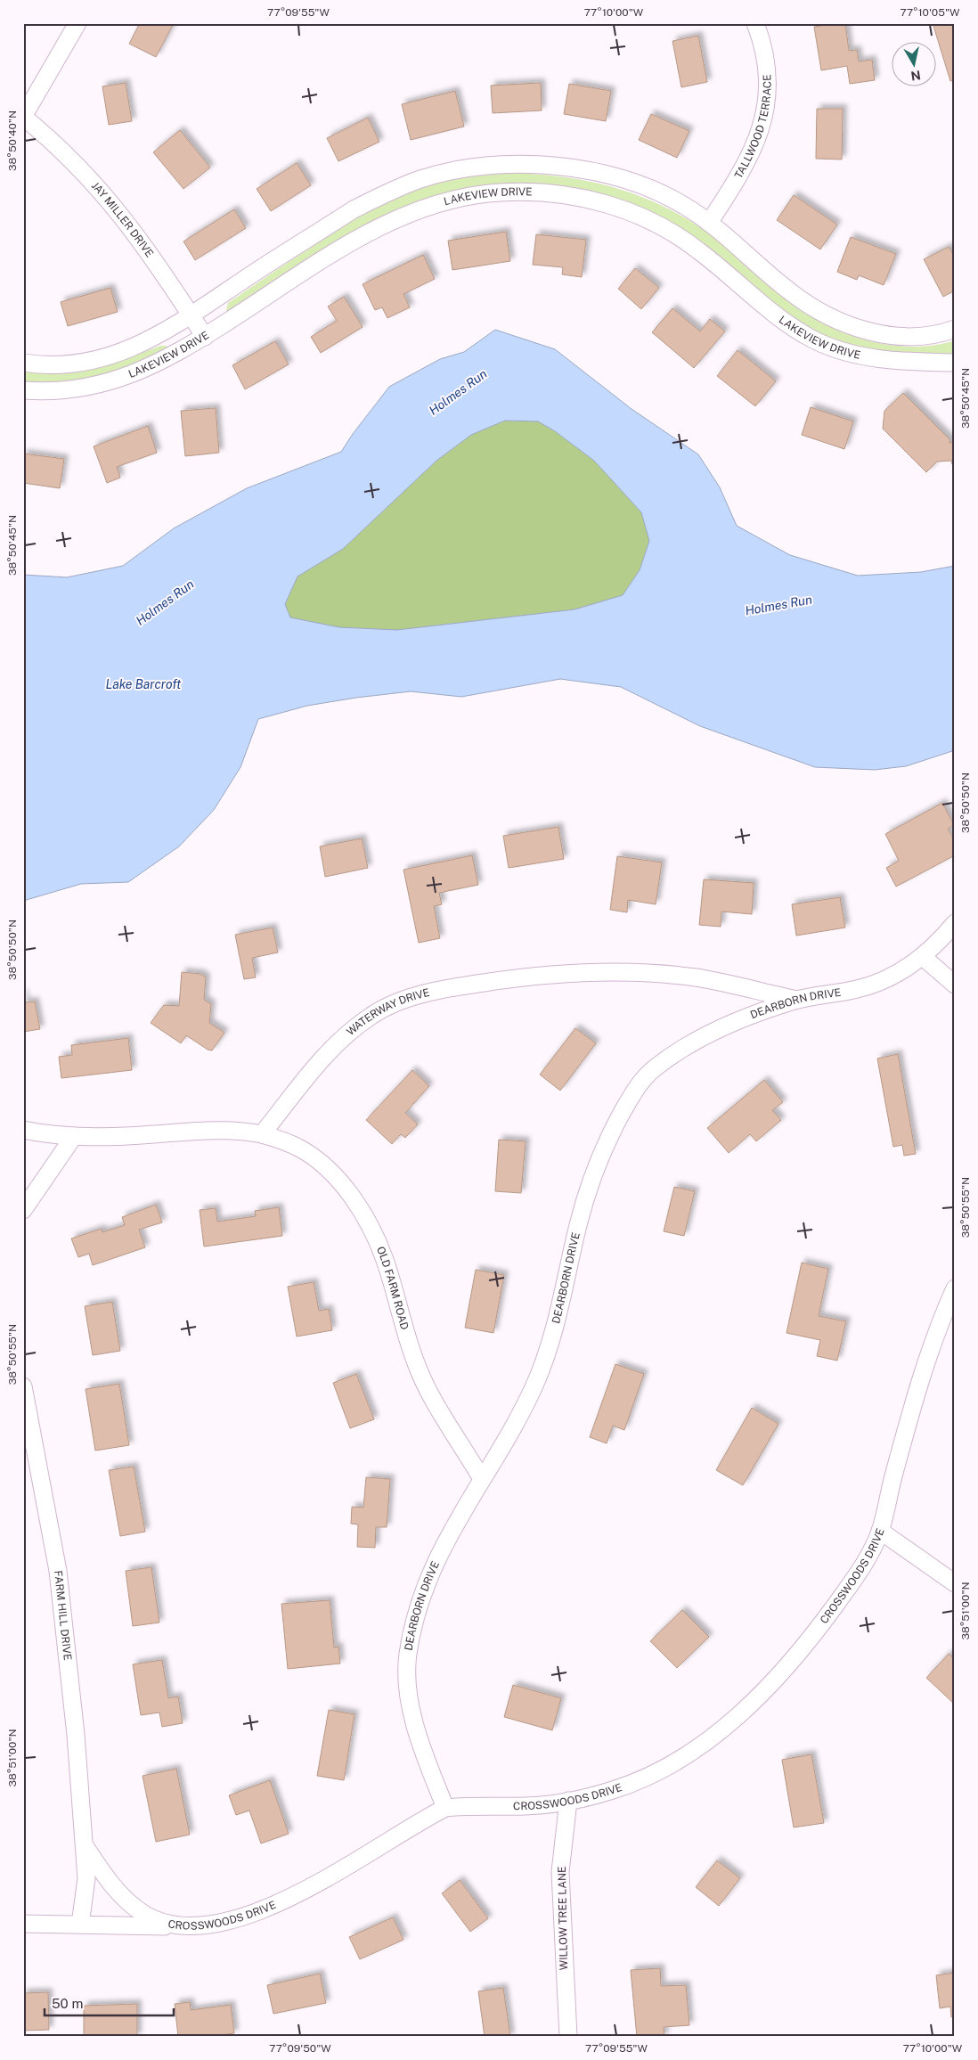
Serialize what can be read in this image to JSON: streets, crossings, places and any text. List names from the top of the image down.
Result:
{
  "streets": {
    "street": [
      "TALLWOOD TERRACE",
      "LAKEVIEW DRIVE",
      "JAY MILLER DRIVE",
      "DEARBORN DRIVE",
      "WATERWAY DRIVE",
      "OLD FARM ROAD",
      "CROSSWOODS DRIVE",
      "FARM HILL DRIVE",
      "WILLOW TREE LANE"
    ]
  },
  "crossings": [
    ["TALLWOOD TERRACE", "LAKEVIEW DRIVE"],
    ["LAKEVIEW DRIVE", "JAY MILLER DRIVE"],
    ["DEARBORN DRIVE", "WATERWAY DRIVE"],
    ["DEARBORN DRIVE", "OLD FARM ROAD"],
    ["DEARBORN DRIVE", "CROSSWOODS DRIVE"],
    ["WATERWAY DRIVE", "OLD FARM ROAD"],
    ["CROSSWOODS DRIVE", "FARM HILL DRIVE"],
    ["CROSSWOODS DRIVE", "WILLOW TREE LANE"]
  ],
  "water": ["Holmes Run", "Lake Barcroft"],
  "scale_bar": "50 m",
  "north": "bottom",
  "coordinates": [
    "77°09'55\"W",
    "77°10'00\"W",
    "77°10'05\"W",
    "38°50'40\"N",
    "38°50'45\"N",
    "38°50'50\"N",
    "38°50'55\"N",
    "38°51'00\"N",
    "77°09'50\"W"
  ]
}
